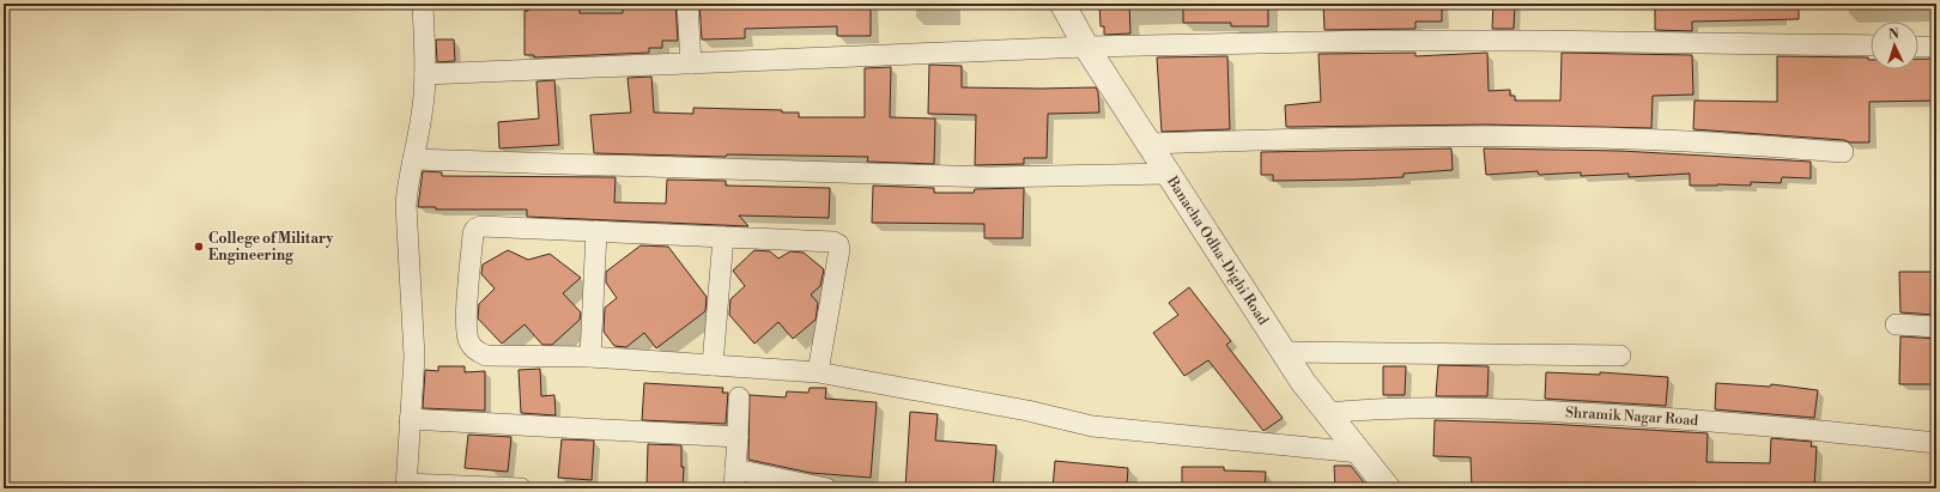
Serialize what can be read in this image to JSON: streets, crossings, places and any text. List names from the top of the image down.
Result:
{
  "streets": {
    "street": ["Banacha Odha-Dighi Road", "Shramik Nagar Road"]
  },
  "crossings": [
    ["Banacha Odha-Dighi Road", "Shramik Nagar Road"]
  ],
  "places": ["College of Military Engineering"],
  "north": "top"
}
